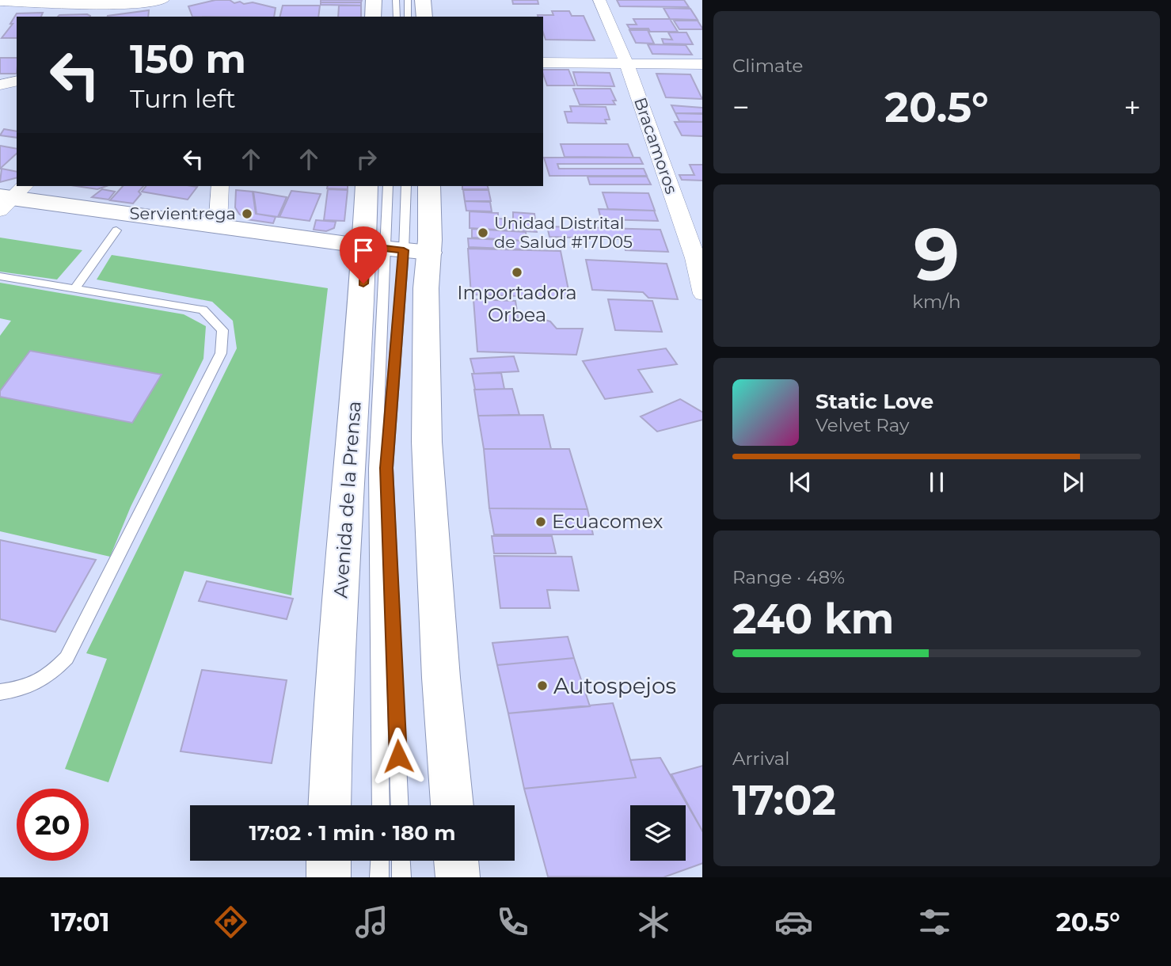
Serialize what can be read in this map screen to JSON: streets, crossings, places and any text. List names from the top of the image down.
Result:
{
  "streets": {
    "main road": ["Avenida de la Prensa"],
    "street": ["Bracamoros"]
  },
  "places": [
    "Servientrega",
    "Unidad Distrital de Salud #17D05",
    "Importadora Orbea",
    "Ecuacomex",
    "Autospejos"
  ],
  "page": {
    "tile": [
      "Climate",
      ["9", "km/h"],
      ["Range · 48%", "240 km"],
      ["Arrival", "17:02"]
    ],
    "turn": ["150 m", "Turn left"],
    "heat": ["−", "20.5°", "+"],
    "song": ["Static Love", "Velvet Ray"],
    "limit": "20",
    "trip": "17:02 · 1 min · 180 m",
    "tabs": ["17:01", "20.5°"]
  }
}
